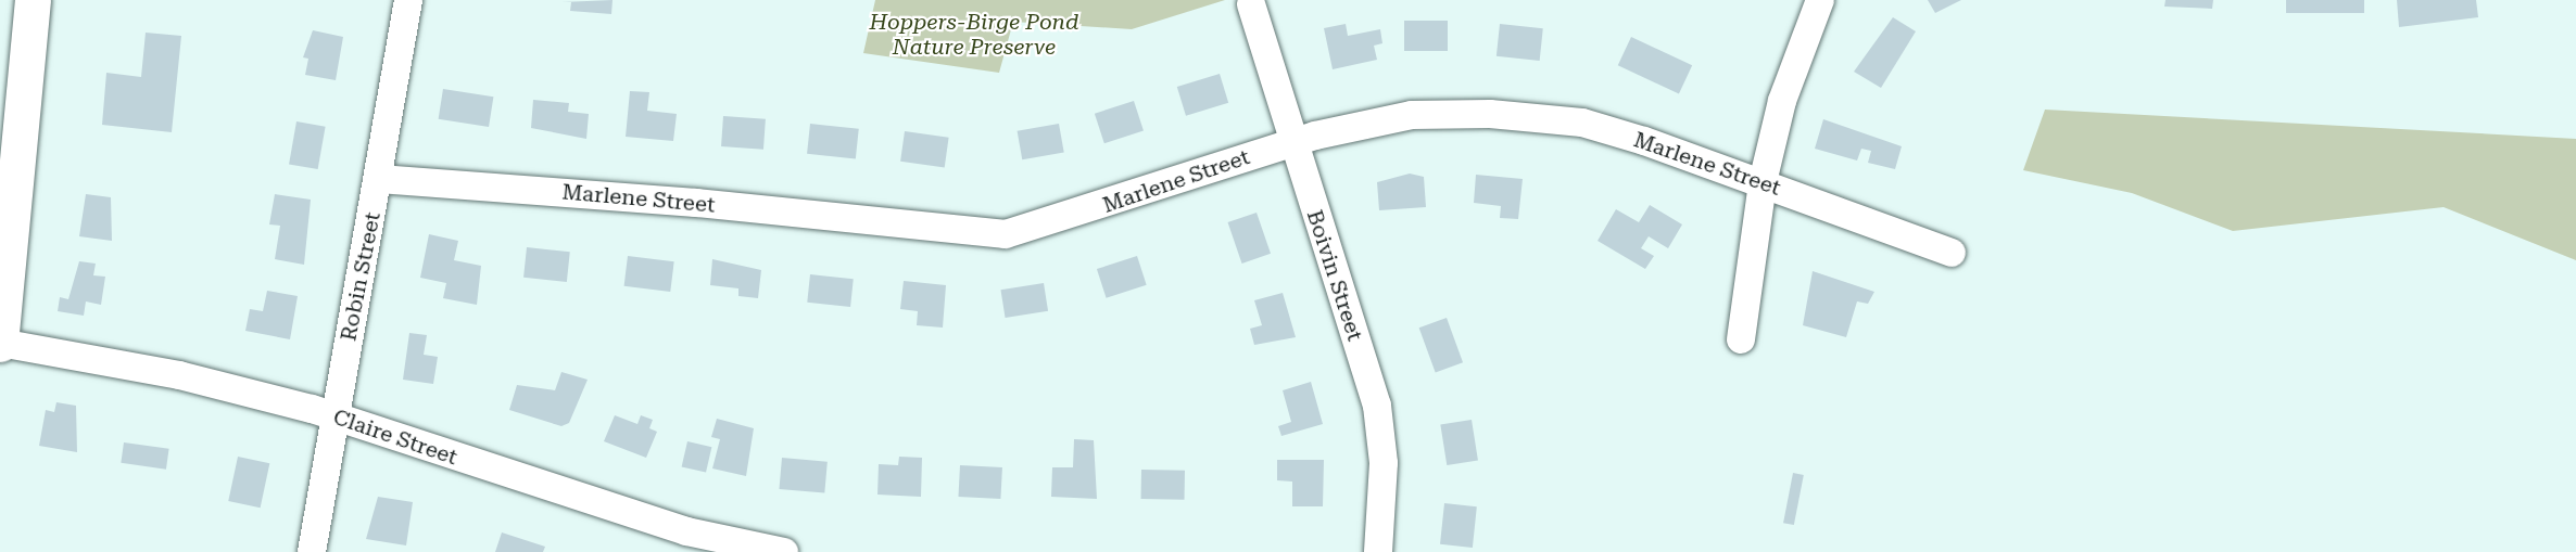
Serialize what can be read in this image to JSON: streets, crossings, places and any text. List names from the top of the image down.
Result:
{
  "streets": {
    "street": [
      "Marlene Street",
      "Boivin Street",
      "Robin Street",
      "Claire Street"
    ]
  },
  "crossings": [
    ["Marlene Street", "Boivin Street"],
    ["Marlene Street", "Robin Street"],
    ["Robin Street", "Claire Street"]
  ],
  "parks": ["Hoppers-Birge Pond Nature Preserve"]
}
